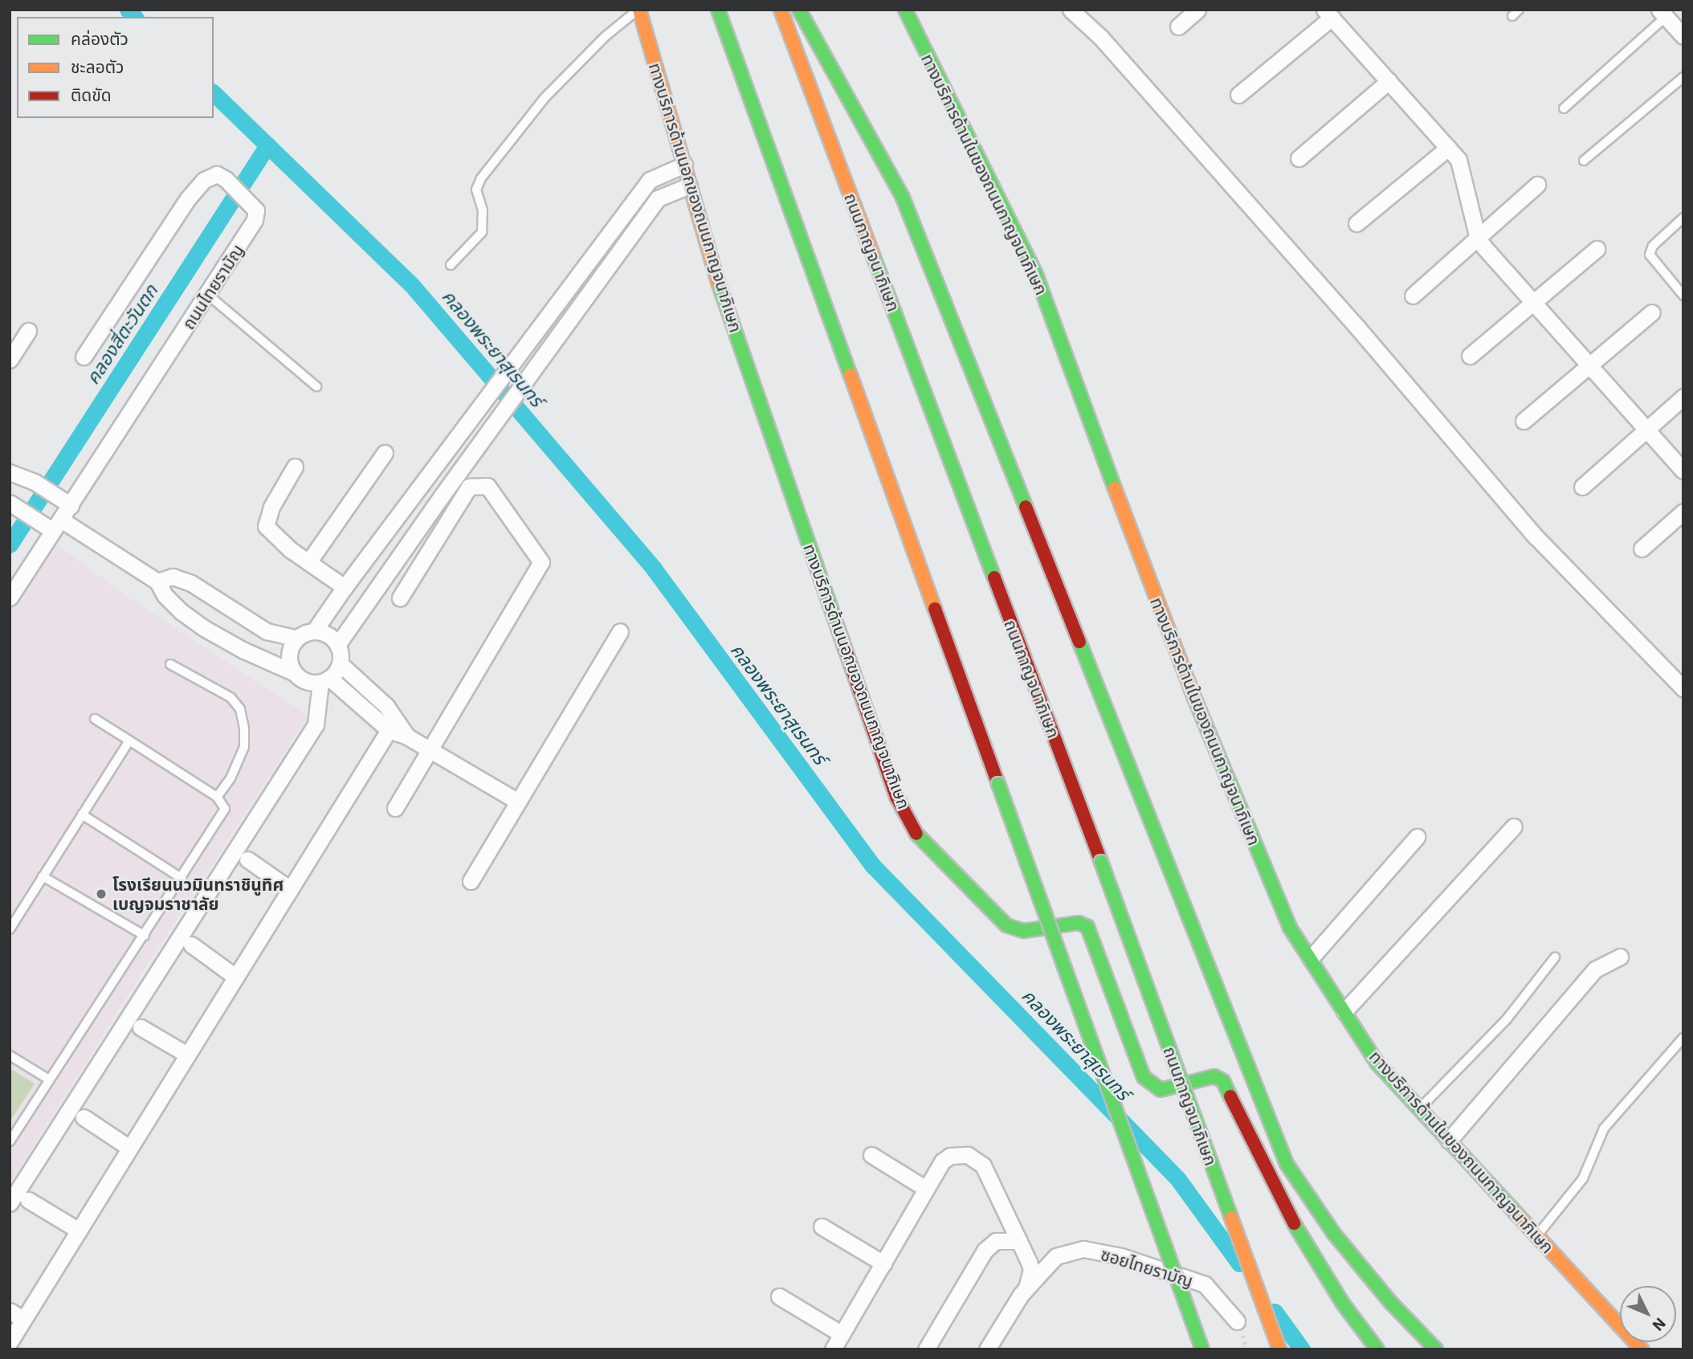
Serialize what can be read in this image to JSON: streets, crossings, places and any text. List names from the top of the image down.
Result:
{
  "streets": {
    "main road": ["ทางบริการด้านในของถนนกาญจนาภิเษก", "ทางบริการด้านนอกของถนนกาญจนาภิเษก", "ถนนกาญจนาภิเษก"],
    "street": ["ถนนไทยรามัญ", "ซอยไทยรามัญ"]
  },
  "water": ["คลองสี่ตะวันตก", "คลองพระยาสุเรนทร์"],
  "places": ["โรงเรียนนวมินทราชินูทิศ เบญจมราชาลัย"],
  "legend": ["คล่องตัว", "ชะลอตัว", "ติดขัด"],
  "north": "bottom right"
}
